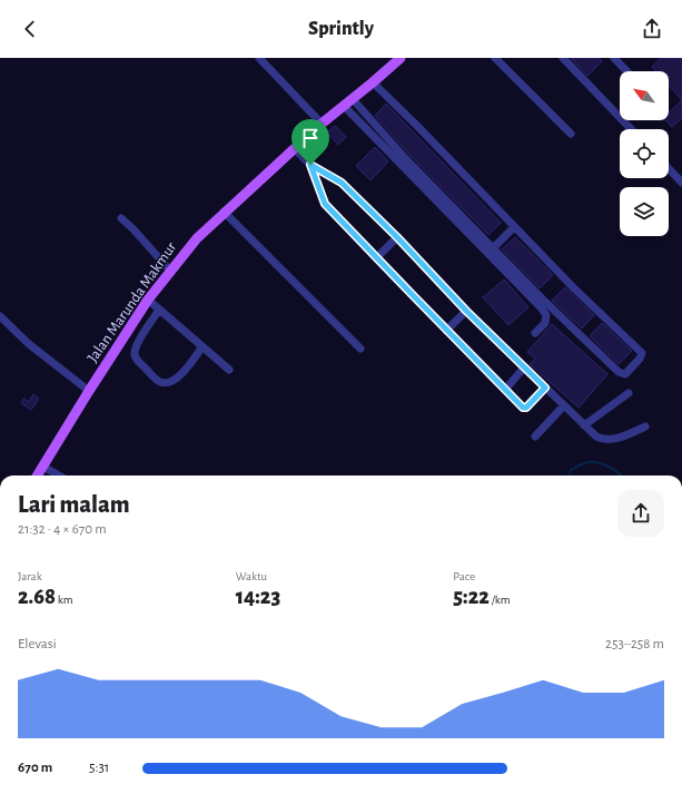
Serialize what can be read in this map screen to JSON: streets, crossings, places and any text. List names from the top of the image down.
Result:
{
  "streets": {
    "main road": ["Jalan Marunda Makmur"]
  },
  "north": "top left",
  "page": {
    "header": "Sprintly",
    "heading": ["Lari malam", "21:32 · 4 × 670 m"],
    "stats": [
      ["Jarak", "2.68 km"],
      ["Waktu", "14:23"],
      ["Pace", "5:22 /km"]
    ],
    "chart": ["Elevasi", "253–258 m"],
    "list": [
      {
        "name": "670 m",
        "note": "5:31"
      }
    ]
  }
}
